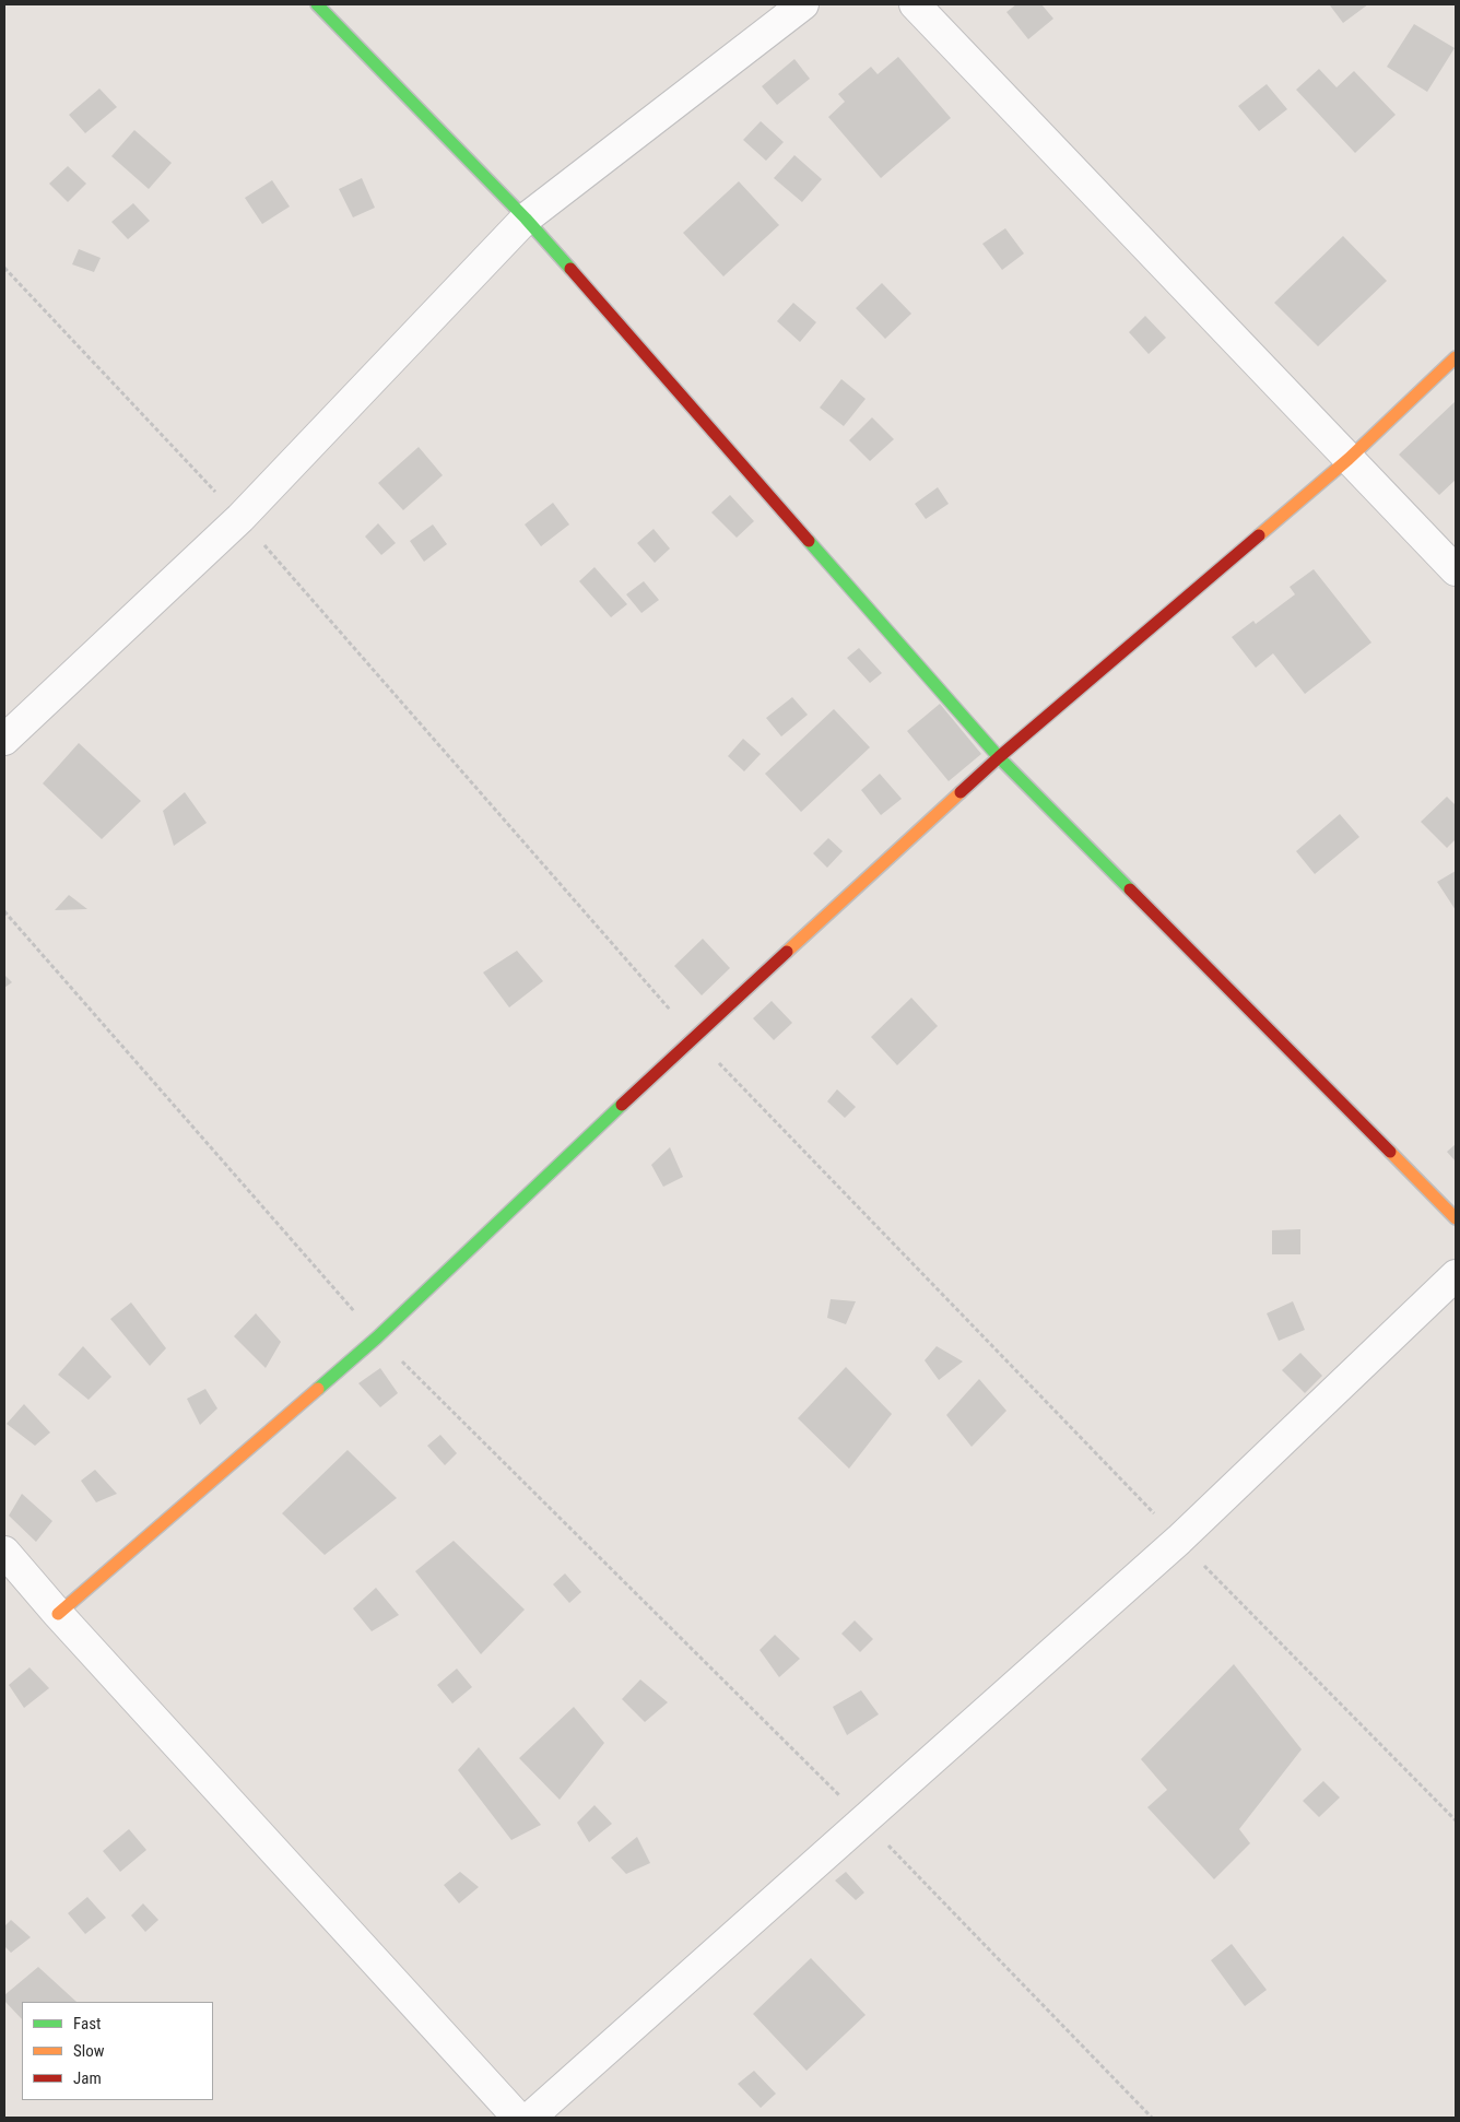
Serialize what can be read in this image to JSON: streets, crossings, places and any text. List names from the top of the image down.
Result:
{
  "legend": ["Fast", "Slow", "Jam"]
}
